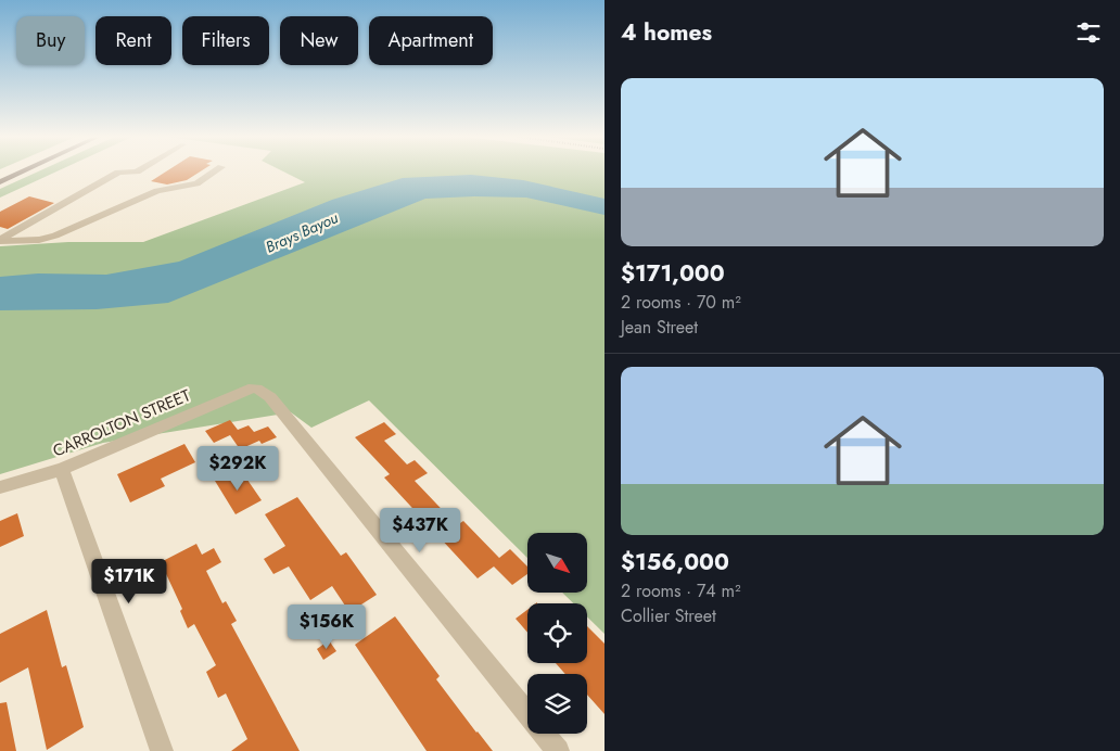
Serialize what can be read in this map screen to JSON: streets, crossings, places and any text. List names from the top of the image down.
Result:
{
  "streets": {
    "street": ["CARROLTON STREET"]
  },
  "water": ["Brays Bayou"],
  "north": "bottom right",
  "page": {
    "heading": "4 homes",
    "chip": [
      "Buy",
      "Rent",
      "Filters",
      "New",
      "Apartment"
    ],
    "list": [
      {
        "name": "$171,000",
        "note": "2 rooms · 70 m² · Jean Street"
      },
      {
        "name": "$156,000",
        "note": "2 rooms · 74 m² · Collier Street"
      }
    ],
    "price": [
      "$292K",
      "$437K",
      "$171K",
      "$156K"
    ]
  }
}
